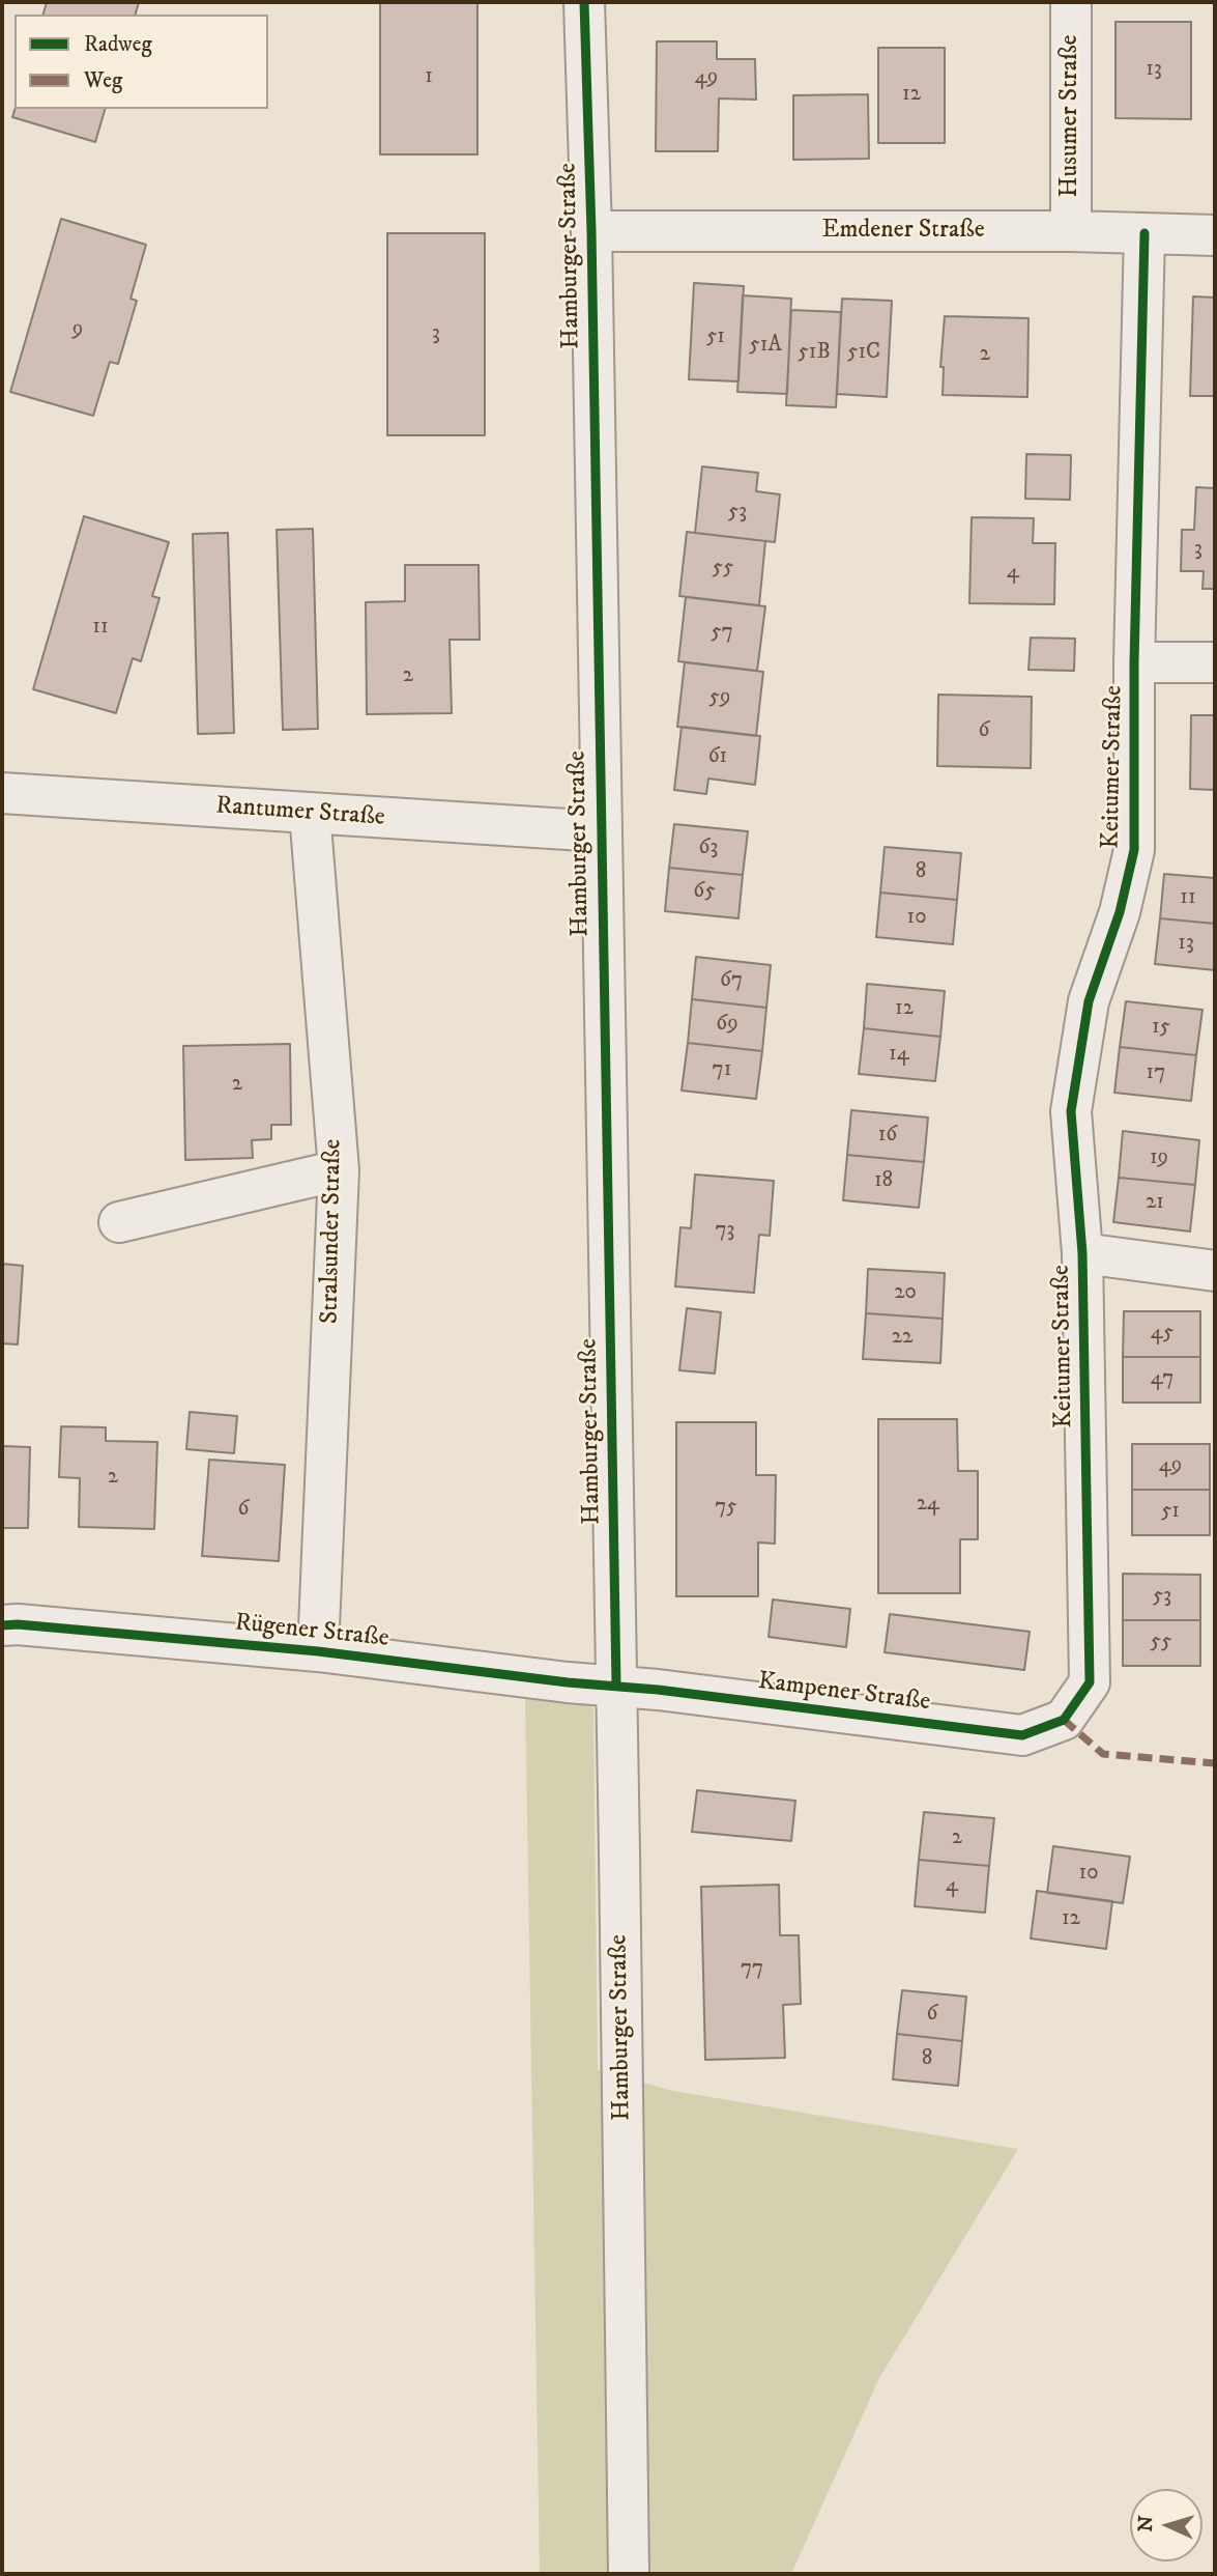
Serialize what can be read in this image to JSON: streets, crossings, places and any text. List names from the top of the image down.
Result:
{
  "streets": {
    "street": [
      "Husumer Straße",
      "Emdener Straße",
      "Hamburger Straße",
      "Keitumer Straße",
      "Rantumer Straße",
      "Stralsunder Straße",
      "Rügener Straße",
      "Kampener Straße"
    ]
  },
  "crossings": [
    ["Husumer Straße", "Emdener Straße"],
    ["Emdener Straße", "Hamburger Straße"],
    ["Emdener Straße", "Keitumer Straße"],
    ["Hamburger Straße", "Rantumer Straße"],
    ["Hamburger Straße", "Rügener Straße"],
    ["Hamburger Straße", "Kampener Straße"],
    ["Keitumer Straße", "Kampener Straße"],
    ["Rantumer Straße", "Stralsunder Straße"],
    ["Stralsunder Straße", "Rügener Straße"],
    ["Rügener Straße", "Kampener Straße"]
  ],
  "house_numbers": [
    "13",
    "1",
    "49",
    "12",
    "9",
    "3",
    "51",
    "51A",
    "51B",
    "51C",
    "2",
    "53",
    "3",
    "55",
    "4",
    "11",
    "57",
    "2",
    "59",
    "6",
    "61",
    "63",
    "8",
    "65",
    "11",
    "10",
    "13",
    "67",
    "12",
    "69",
    "15",
    "14",
    "71",
    "17",
    "2",
    "16",
    "19",
    "18",
    "21",
    "73",
    "20",
    "45",
    "22",
    "47",
    "49",
    "2",
    "24",
    "75",
    "6",
    "51",
    "53",
    "55",
    "2",
    "10",
    "4",
    "12",
    "77",
    "6",
    "8"
  ],
  "legend": ["Radweg", "Weg"],
  "north": "left"
}
